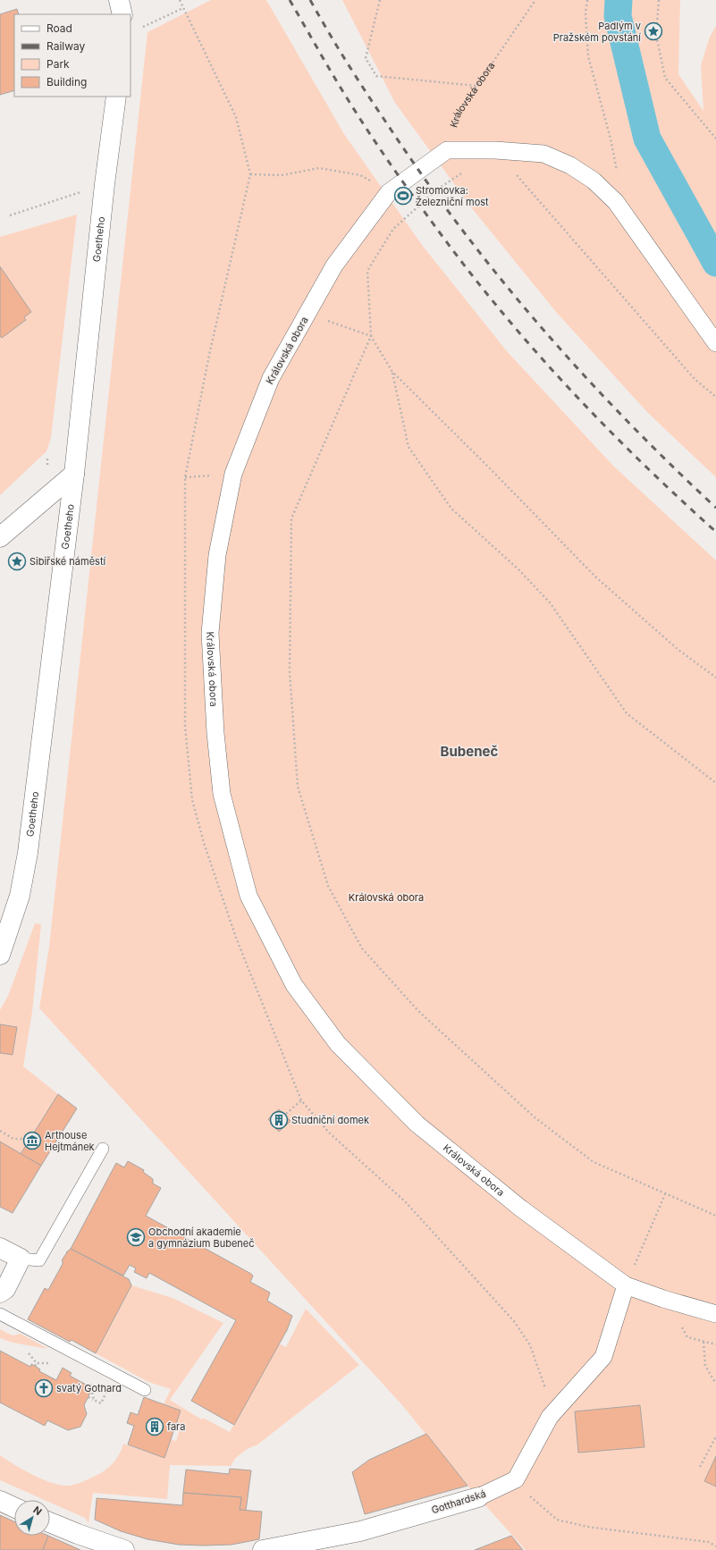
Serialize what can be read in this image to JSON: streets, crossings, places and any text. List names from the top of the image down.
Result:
{
  "streets": {
    "street": ["Královská obora", "Goetheho", "Gotthardská"]
  },
  "districts": ["Bubeneč"],
  "parks": ["Královská obora"],
  "places": {
    "place": ["Padlým v Pražském povstání", "Sibiřské náměstí"],
    "sports": ["Stromovka: Železniční most"],
    "building": ["Studniční domek", "fara"],
    "museum": ["Arthouse Hejtmánek"],
    "school or university": ["Obchodní akademie a gymnázium Bubeneč"],
    "church": ["svatý Gothard"]
  },
  "legend": [
    "Road",
    "Railway",
    "Park",
    "Building"
  ],
  "north": "top right"
}
